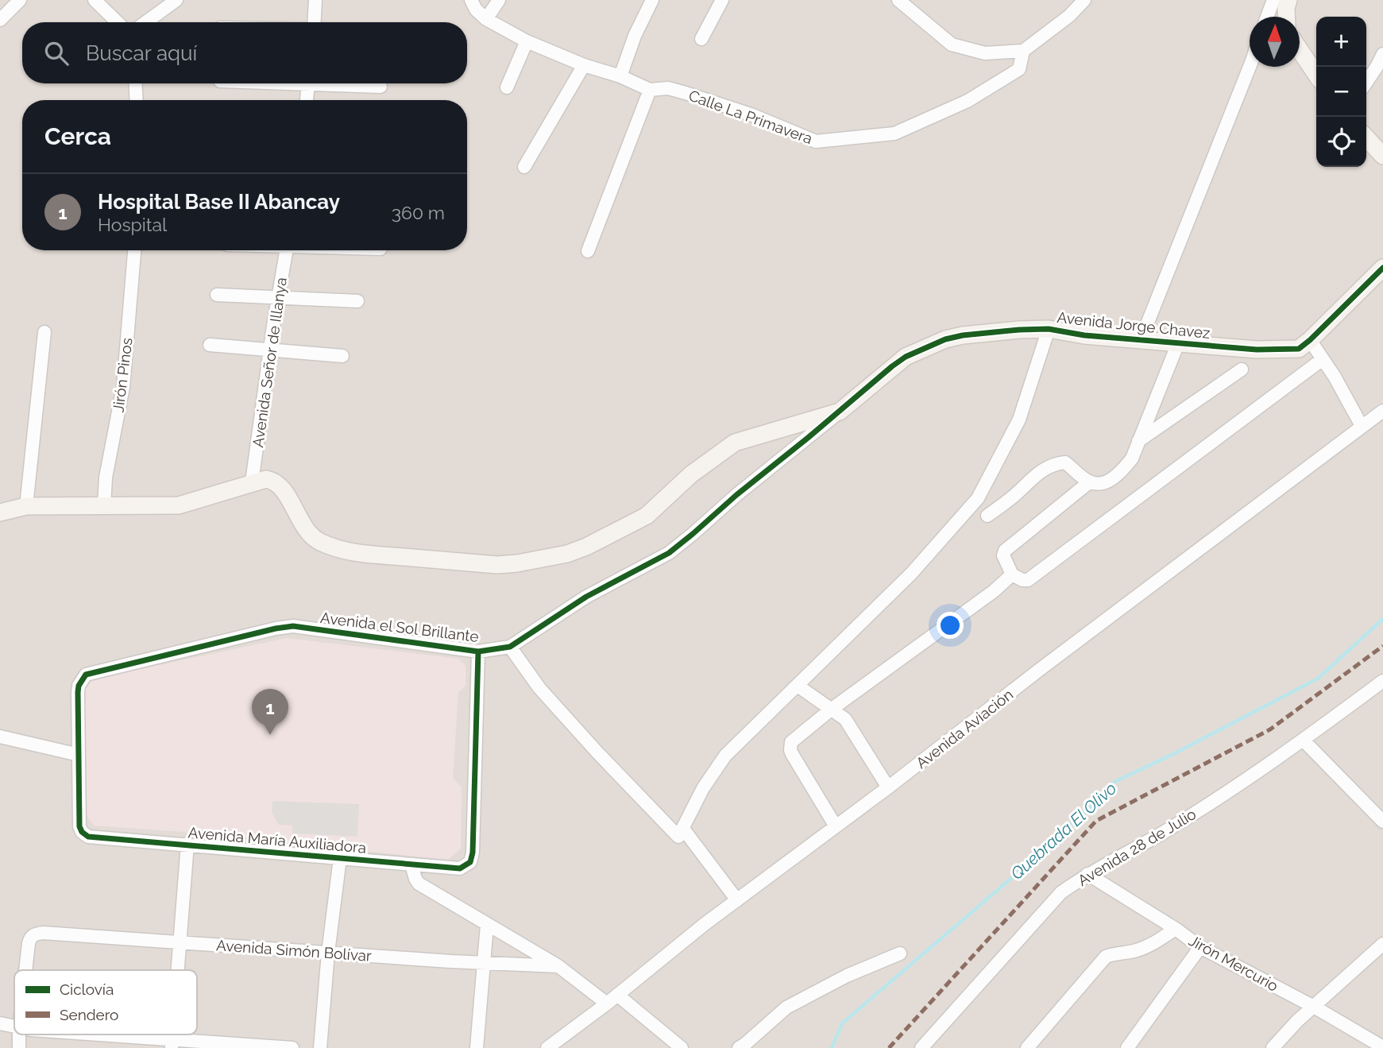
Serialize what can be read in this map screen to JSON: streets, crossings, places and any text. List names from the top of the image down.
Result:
{
  "streets": {
    "street": [
      "Calle La Primavera",
      "Avenida Jorge Chavez",
      "Avenida Señor de Illanya",
      "Jirón Pinos",
      "Avenida el Sol Brillante",
      "Avenida Aviación",
      "Avenida María Auxiliadora",
      "Avenida 28 de Julio",
      "Avenida Simón Bolívar",
      "Jirón Mercurio"
    ]
  },
  "crossings": [
    ["Avenida Jorge Chavez", "Avenida el Sol Brillante"],
    ["Avenida el Sol Brillante", "Avenida María Auxiliadora"],
    ["Avenida 28 de Julio", "Jirón Mercurio"]
  ],
  "water": ["Quebrada El Olivo"],
  "legend": ["Ciclovía", "Sendero"],
  "north": "top",
  "page": {
    "map_buttons": ["+", "−"],
    "search": "Buscar aquí",
    "heading": "Cerca",
    "list": [
      {
        "mark": "1",
        "name": "Hospital Base II Abancay",
        "note": "Hospital",
        "value": "360 m"
      }
    ],
    "pins": "1"
  }
}
